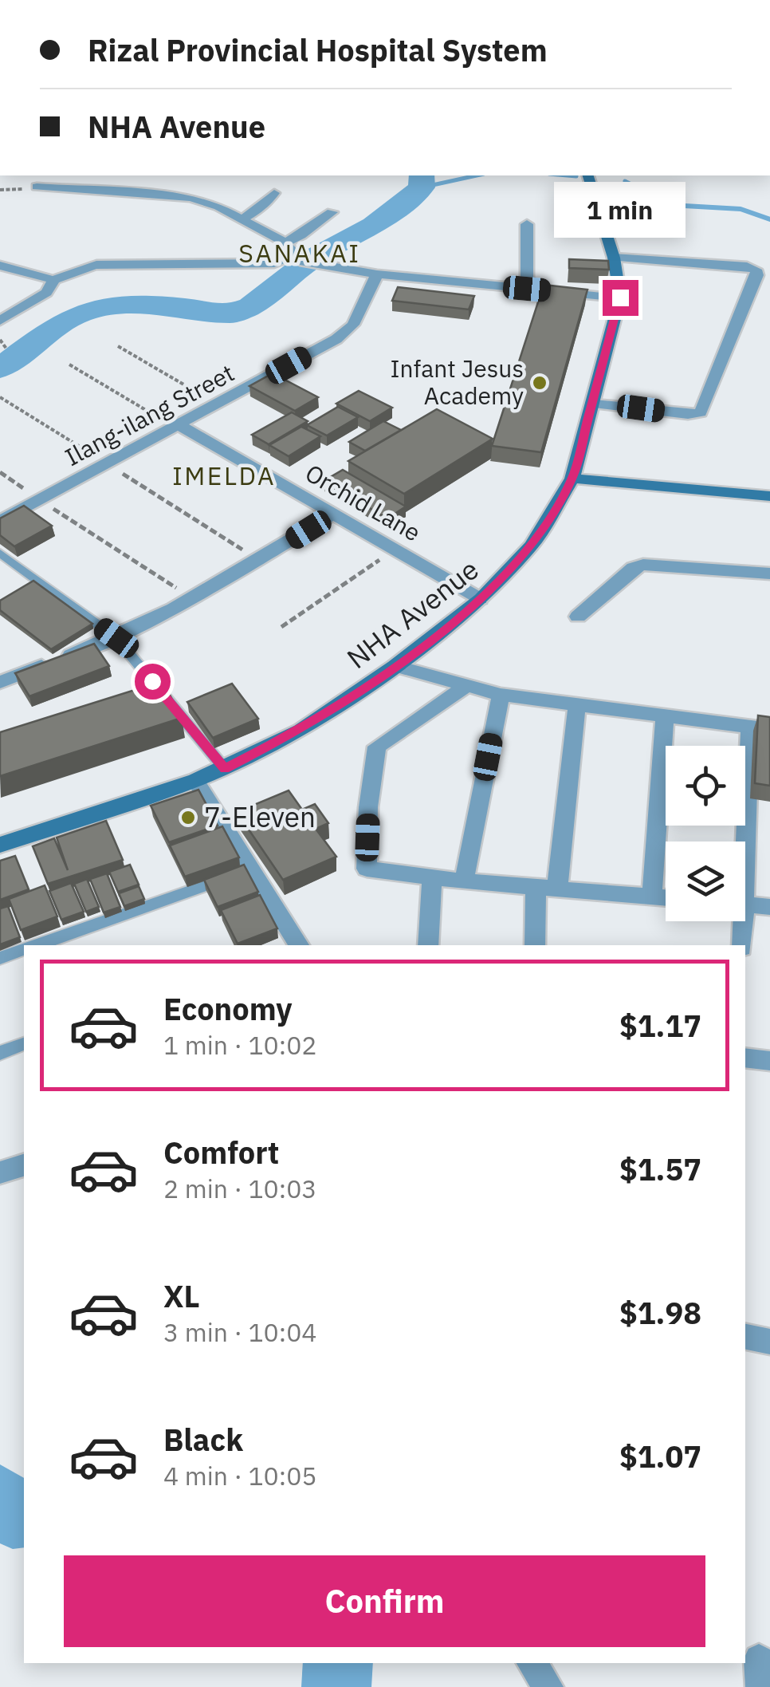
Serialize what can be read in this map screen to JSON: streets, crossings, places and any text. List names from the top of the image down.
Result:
{
  "streets": {
    "street": ["Ilang-ilang Street", "Orchid Lane", "NHA Avenue"]
  },
  "crossings": [
    ["Ilang-ilang Street", "Orchid Lane"],
    ["Orchid Lane", "NHA Avenue"]
  ],
  "districts": ["SANAKAI", "IMELDA"],
  "places": ["Infant Jesus Academy", "7-Eleven"],
  "page": {
    "banner": ["Rizal Provincial Hospital System", "NHA Avenue"],
    "bubble": "1 min",
    "list": [
      {
        "name": "Economy",
        "note": "1 min · 10:02",
        "value": "$1.17"
      },
      {
        "name": "Comfort",
        "note": "2 min · 10:03",
        "value": "$1.57"
      },
      {
        "name": "XL",
        "note": "3 min · 10:04",
        "value": "$1.98"
      },
      {
        "name": "Black",
        "note": "4 min · 10:05",
        "value": "$1.07"
      }
    ],
    "buttons": "Confirm"
  }
}
